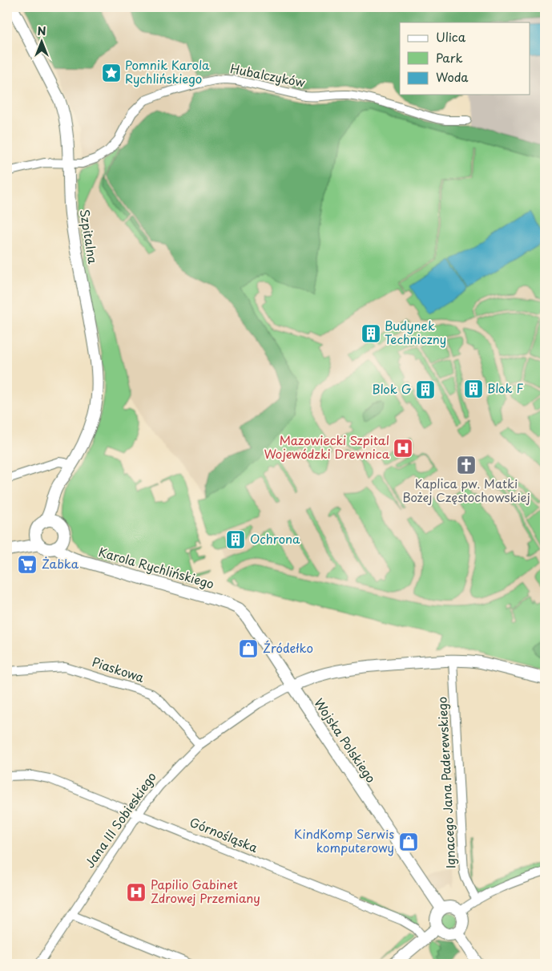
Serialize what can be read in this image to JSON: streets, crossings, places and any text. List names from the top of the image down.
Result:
{
  "streets": {
    "street": [
      "Hubalczyków",
      "Szpitalna",
      "Karola Rychlińskiego",
      "Piaskowa",
      "Wojska Polskiego",
      "Ignacego Jana Paderewskiego",
      "Jana III Sobieskiego",
      "Górnośląska"
    ]
  },
  "crossings": [
    ["Hubalczyków", "Szpitalna"],
    ["Karola Rychlińskiego", "Wojska Polskiego"],
    ["Piaskowa", "Jana III Sobieskiego"],
    ["Wojska Polskiego", "Jana III Sobieskiego"],
    ["Ignacego Jana Paderewskiego", "Jana III Sobieskiego"],
    ["Jana III Sobieskiego", "Górnośląska"]
  ],
  "places": {
    "place": ["Pomnik Karola Rychlińskiego"],
    "building": [
      "Budynek Techniczny",
      "Blok F",
      "Blok G",
      "Ochrona"
    ],
    "hospital": ["Mazowiecki Szpital Wojewódzki Drewnica", "Papilio Gabinet Zdrowej Przemiany"],
    "church": ["Kaplica pw. Matki Bożej Częstochowskiej"],
    "supermarket": ["Żabka"],
    "shop": ["Źródełko", "KindKomp Serwis komputerowy"]
  },
  "legend": ["Ulica", "Park", "Woda"],
  "north": "top"
}
